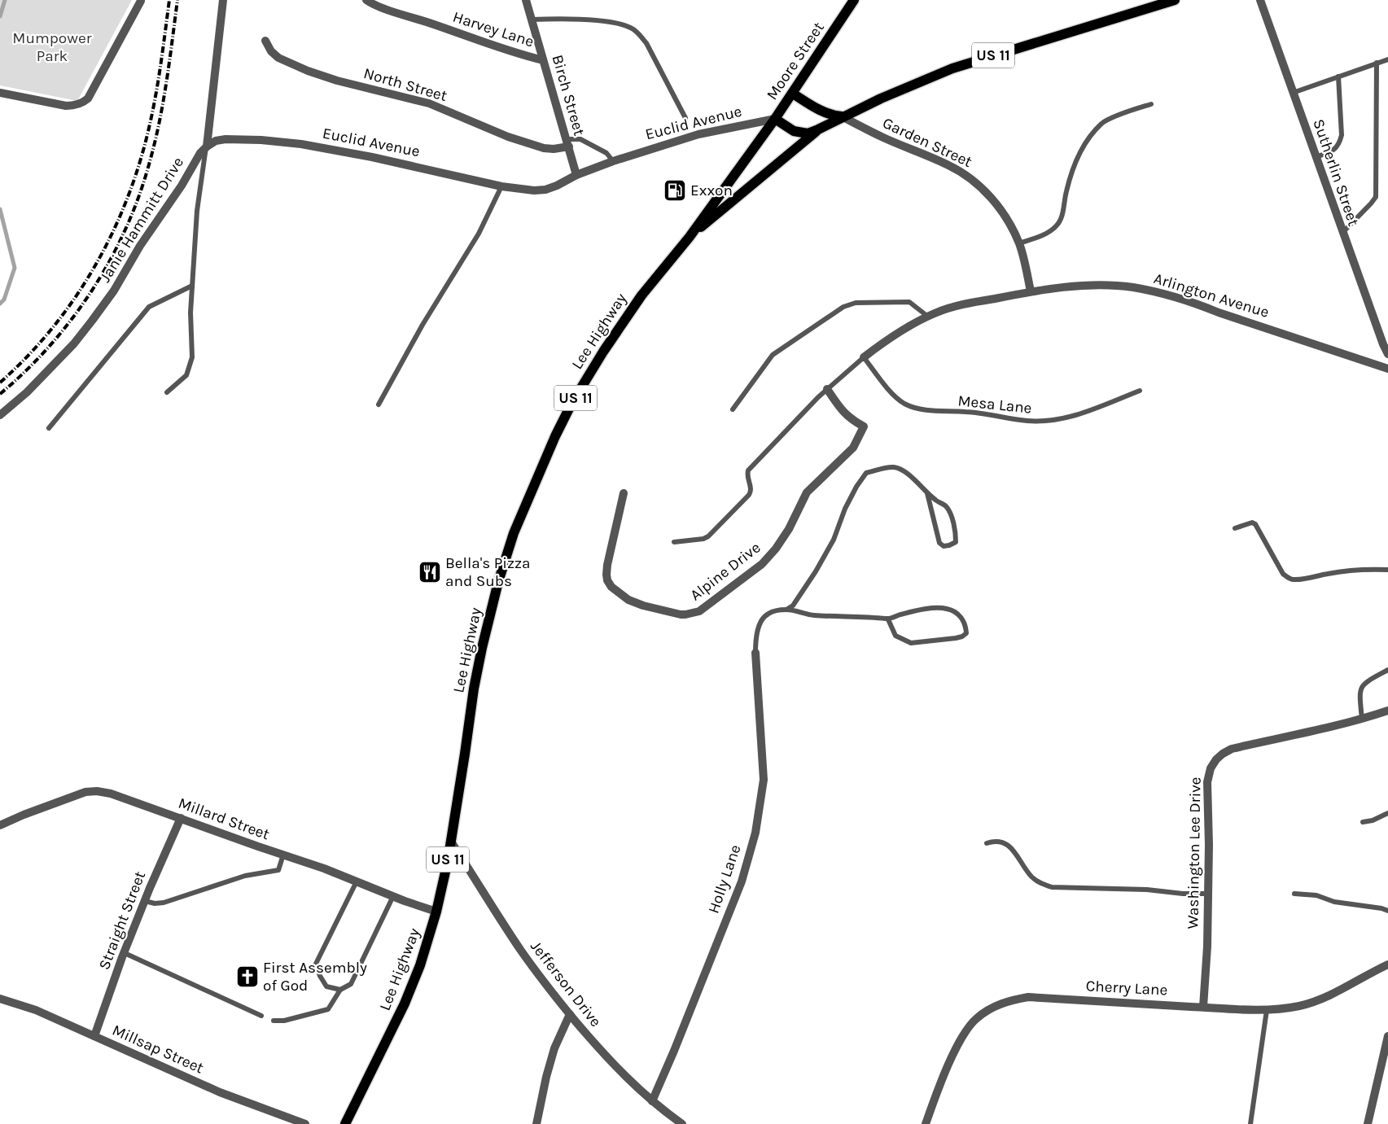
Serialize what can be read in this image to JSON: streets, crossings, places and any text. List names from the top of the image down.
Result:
{
  "streets": {
    "main road": ["US 11", "Moore Street", "Lee Highway"],
    "street": [
      "Harvey Lane",
      "North Street",
      "Birch Street",
      "Euclid Avenue",
      "Garden Street",
      "Sutherlin Street",
      "Janie Hammitt Drive",
      "Arlington Avenue",
      "Alpine Drive",
      "Millard Street",
      "Washington Lee Drive",
      "Holly Lane",
      "Straight Street",
      "Jefferson Drive",
      "Cherry Lane",
      "Millsap Street"
    ],
    "lane": ["Mesa Lane"]
  },
  "crossings": [
    ["Harvey Lane", "Birch Street"],
    ["US 11", "Moore Street"],
    ["US 11", "Euclid Avenue"],
    ["US 11", "Garden Street"],
    ["US 11", "Lee Highway"],
    ["Moore Street", "Euclid Avenue"],
    ["Moore Street", "Lee Highway"],
    ["North Street", "Birch Street"],
    ["Birch Street", "Euclid Avenue"],
    ["Euclid Avenue", "Janie Hammitt Drive"],
    ["Euclid Avenue", "Lee Highway"],
    ["Garden Street", "Arlington Avenue"],
    ["Arlington Avenue", "Mesa Lane"],
    ["Lee Highway", "Millard Street"],
    ["Lee Highway", "Jefferson Drive"],
    ["Millard Street", "Straight Street"],
    ["Washington Lee Drive", "Cherry Lane"],
    ["Holly Lane", "Jefferson Drive"],
    ["Straight Street", "Millsap Street"]
  ],
  "parks": ["Mumpower Park"],
  "places": {
    "fuel station": ["Exxon"],
    "restaurant": ["Bella's Pizza and Subs"],
    "church": ["First Assembly of God"]
  }
}
